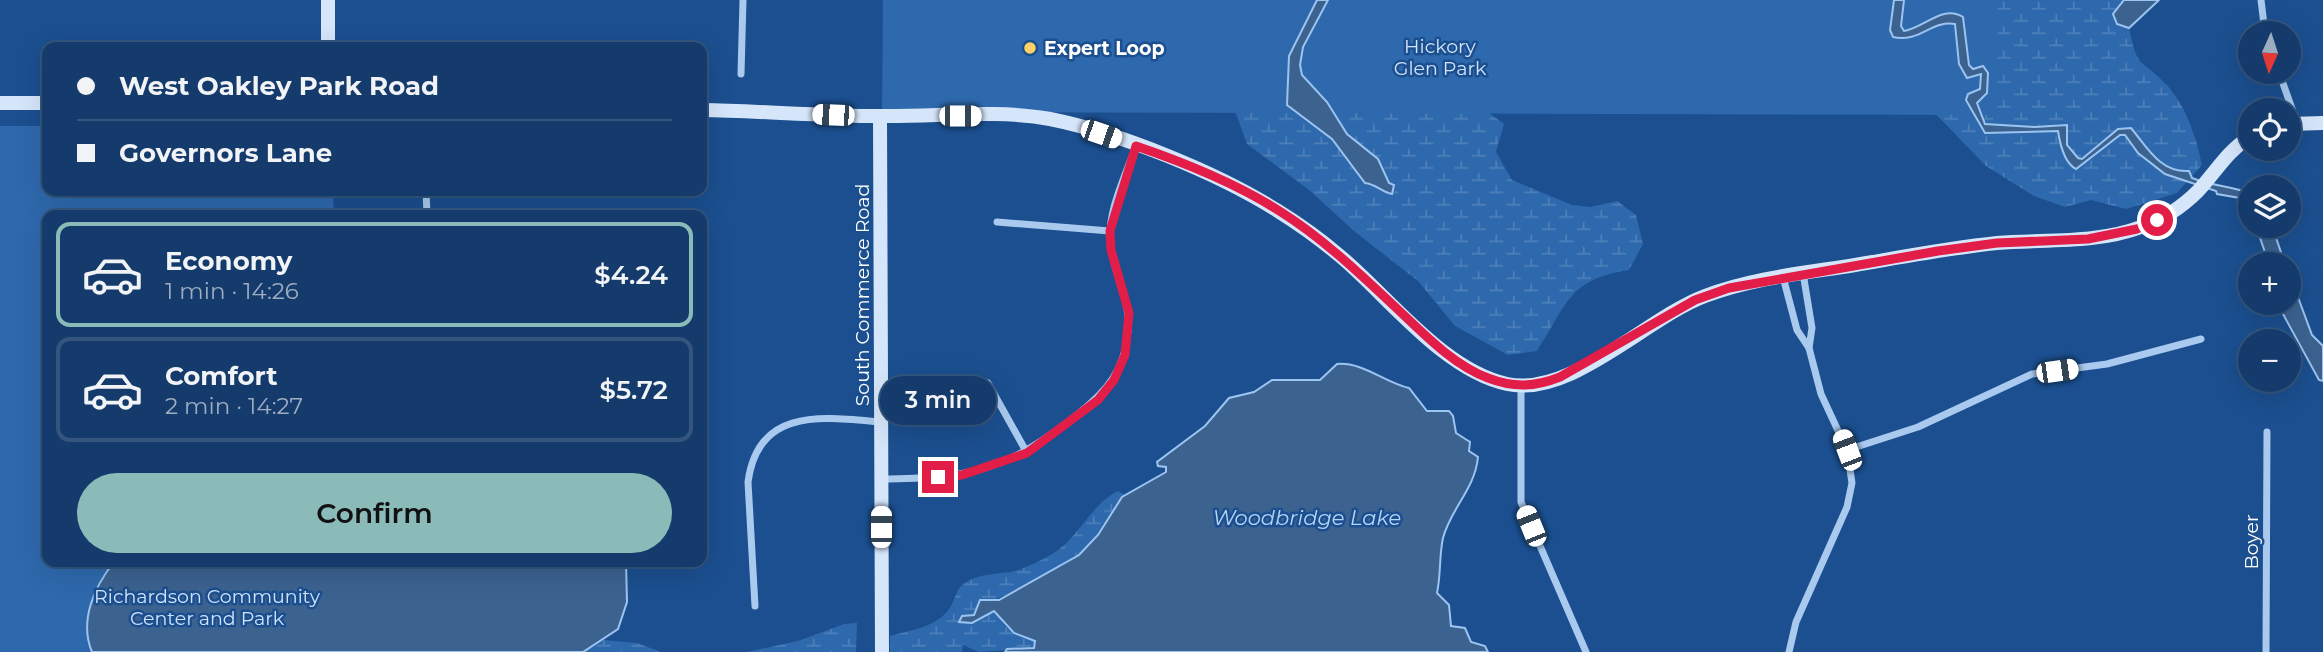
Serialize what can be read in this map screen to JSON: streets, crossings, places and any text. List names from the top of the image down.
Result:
{
  "streets": {
    "street": ["South Commerce Road", "Boyer"]
  },
  "water": ["Woodbridge Lake"],
  "parks": ["Hickory Glen Park", "Richardson Community Center and Park"],
  "places": ["Expert Loop"],
  "north": "bottom",
  "page": {
    "map_buttons": ["+", "−"],
    "banner": ["West Oakley Park Road", "Governors Lane"],
    "list": [
      {
        "name": "Economy",
        "note": "1 min · 14:26",
        "value": "$4.24"
      },
      {
        "name": "Comfort",
        "note": "2 min · 14:27",
        "value": "$5.72"
      }
    ],
    "bubble": "3 min",
    "buttons": "Confirm"
  }
}
